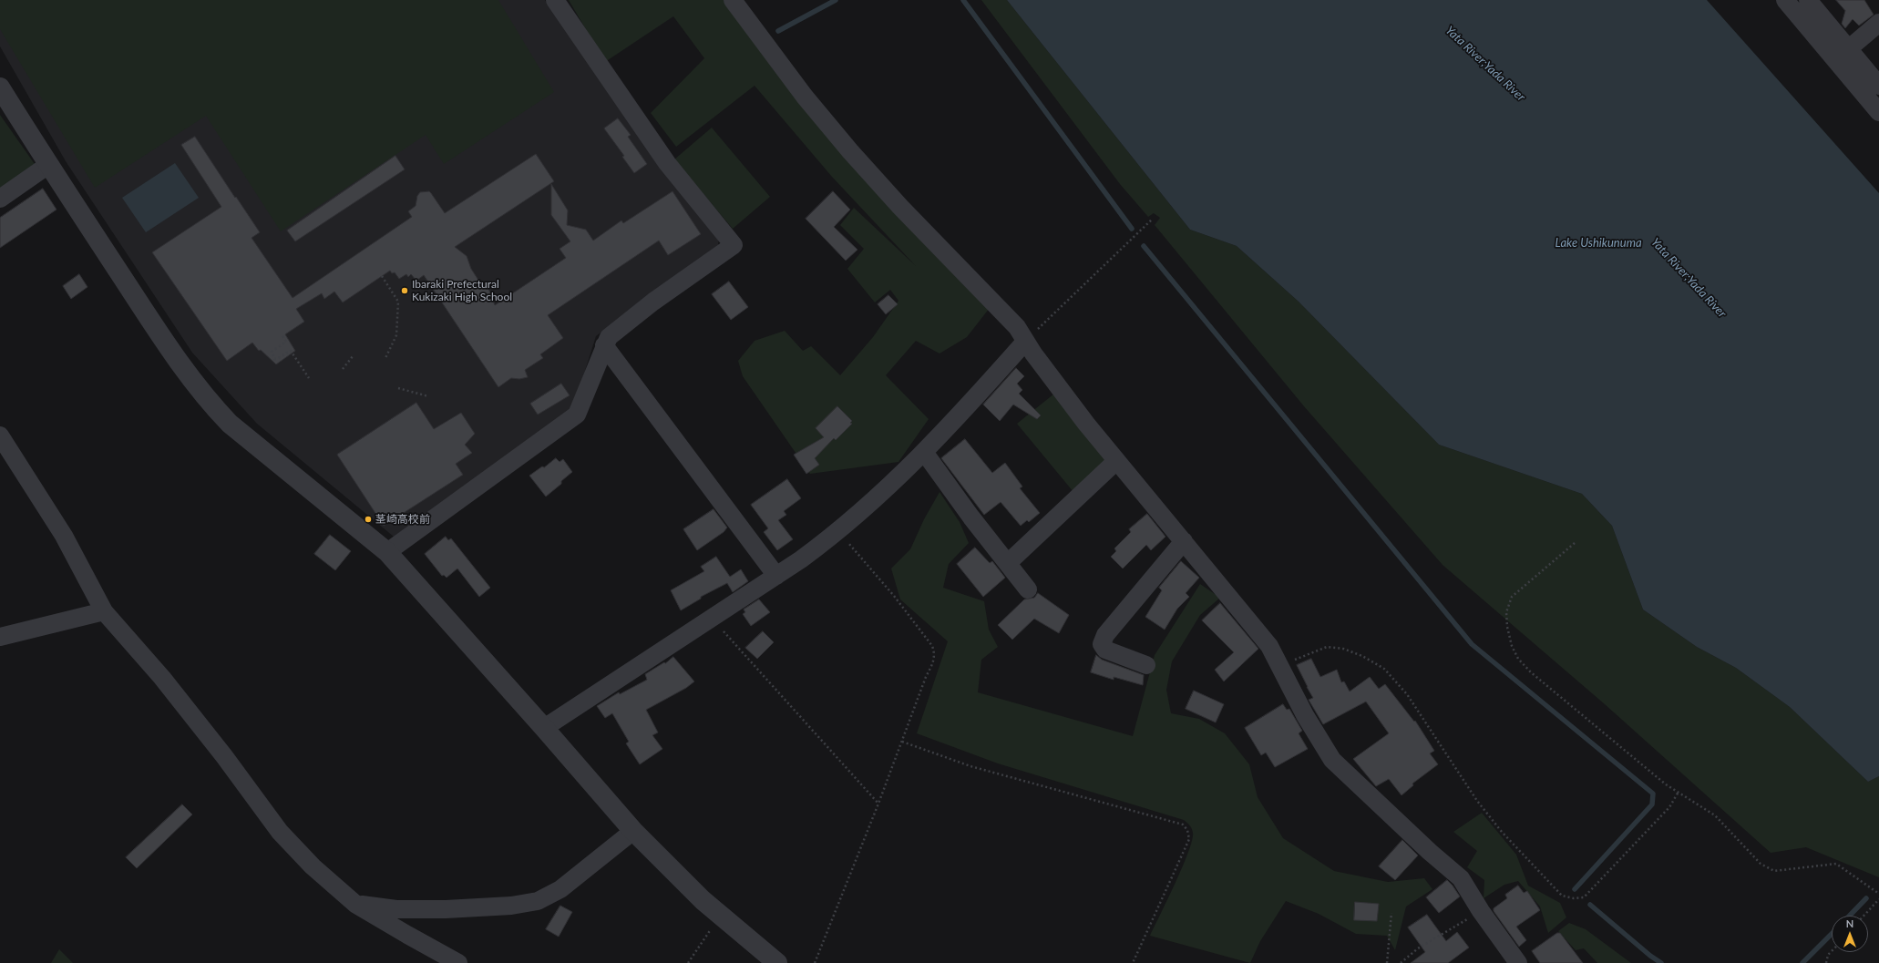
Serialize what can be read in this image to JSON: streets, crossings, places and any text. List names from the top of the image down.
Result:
{
  "water": ["Yata River;Yada River", "Lake Ushikunuma"],
  "places": ["Ibaraki Prefectural Kukizaki High School", "茎崎高校前"],
  "north": "top"
}
